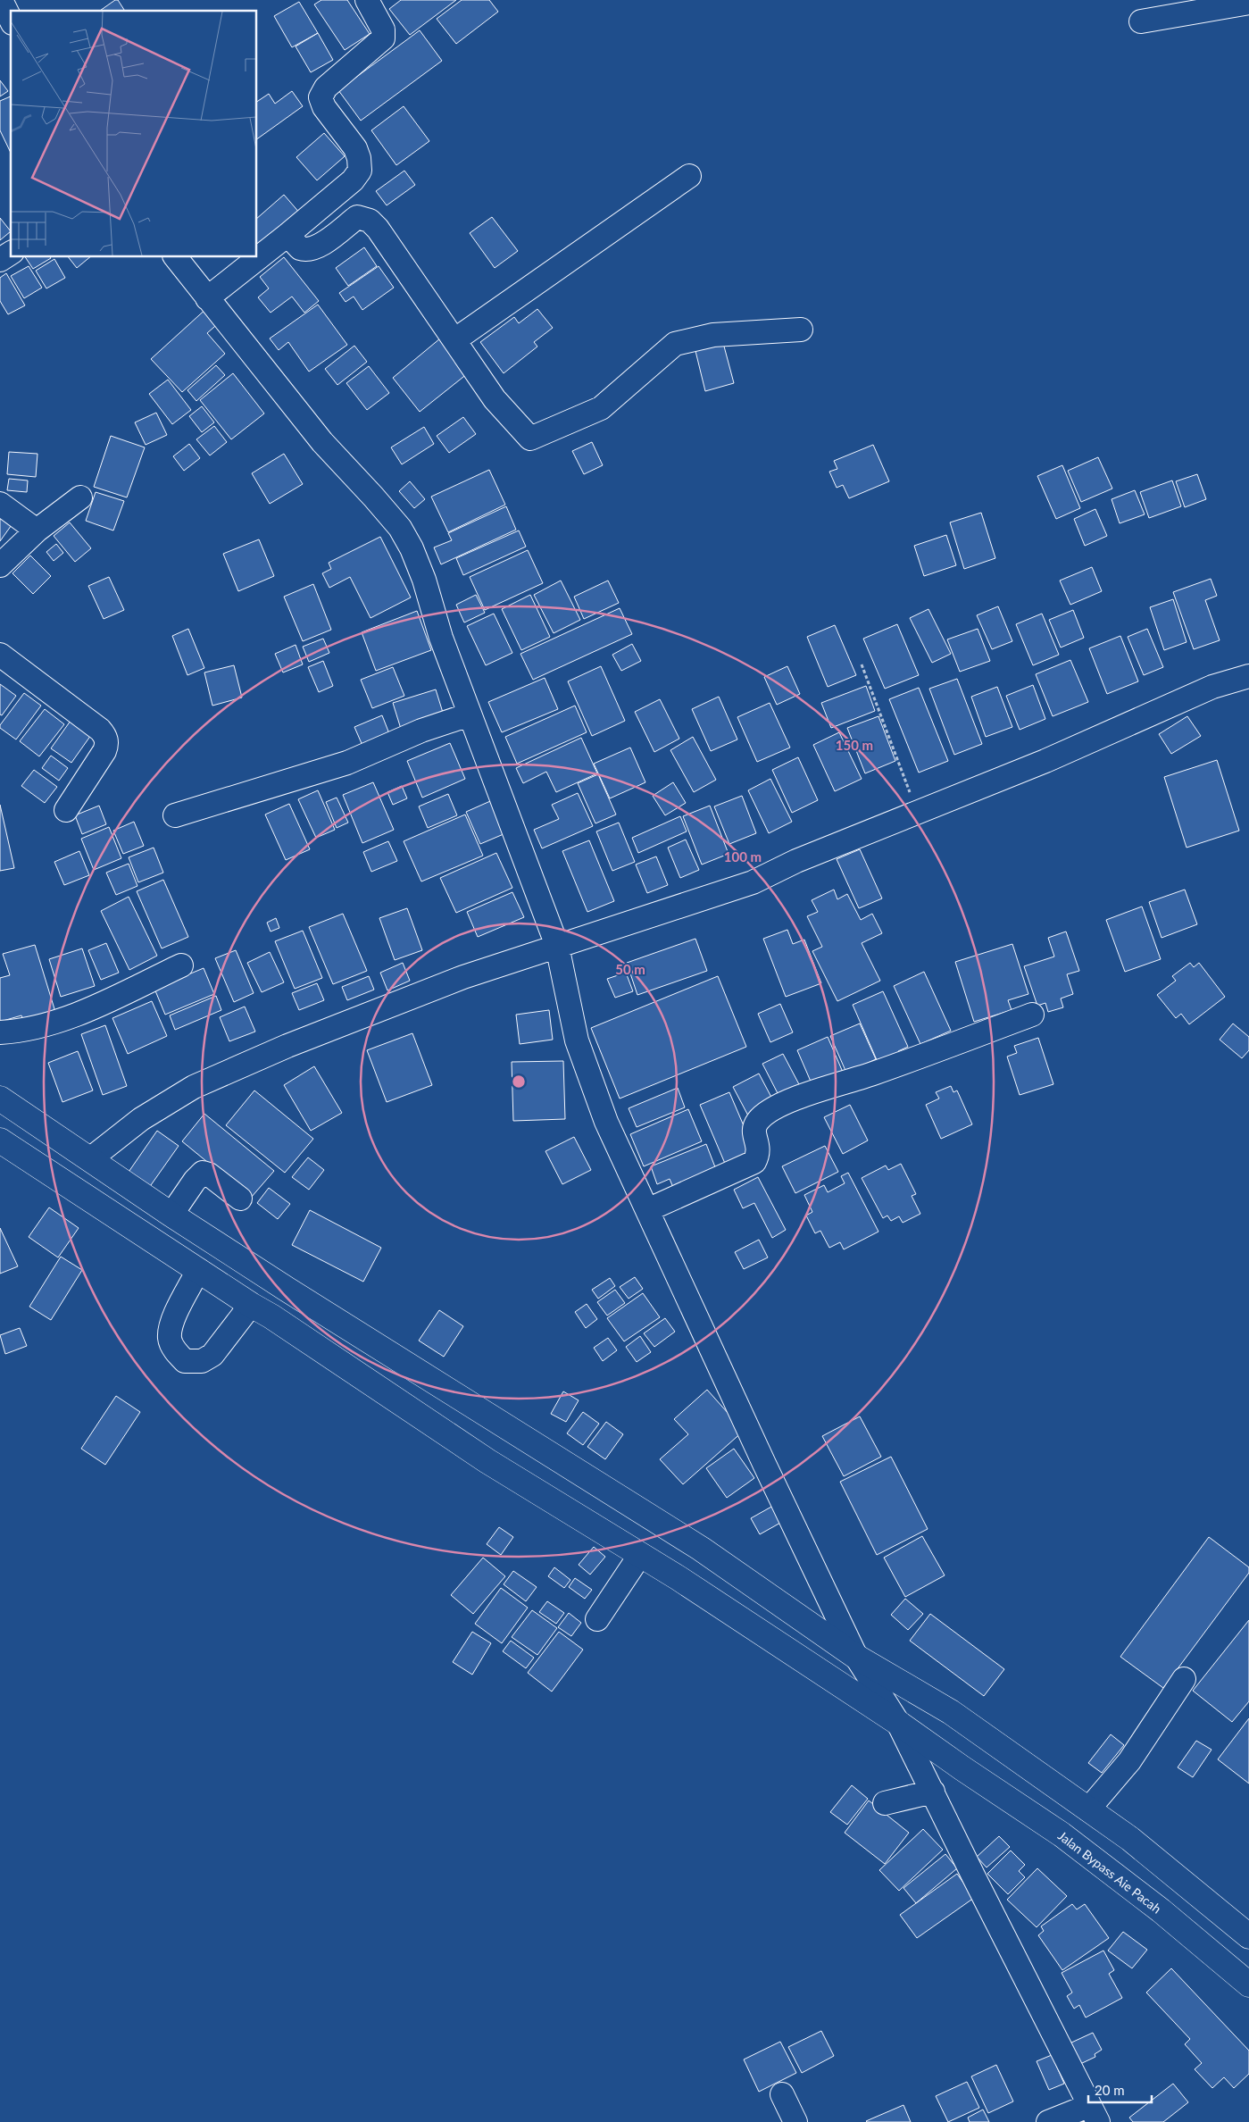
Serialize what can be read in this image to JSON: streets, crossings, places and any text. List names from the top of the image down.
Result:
{
  "streets": {
    "highway": ["Jalan Bypass Aie Pacah"]
  },
  "scale_bar": "20 m",
  "rings": ["150 m", "100 m", "50 m"]
}
